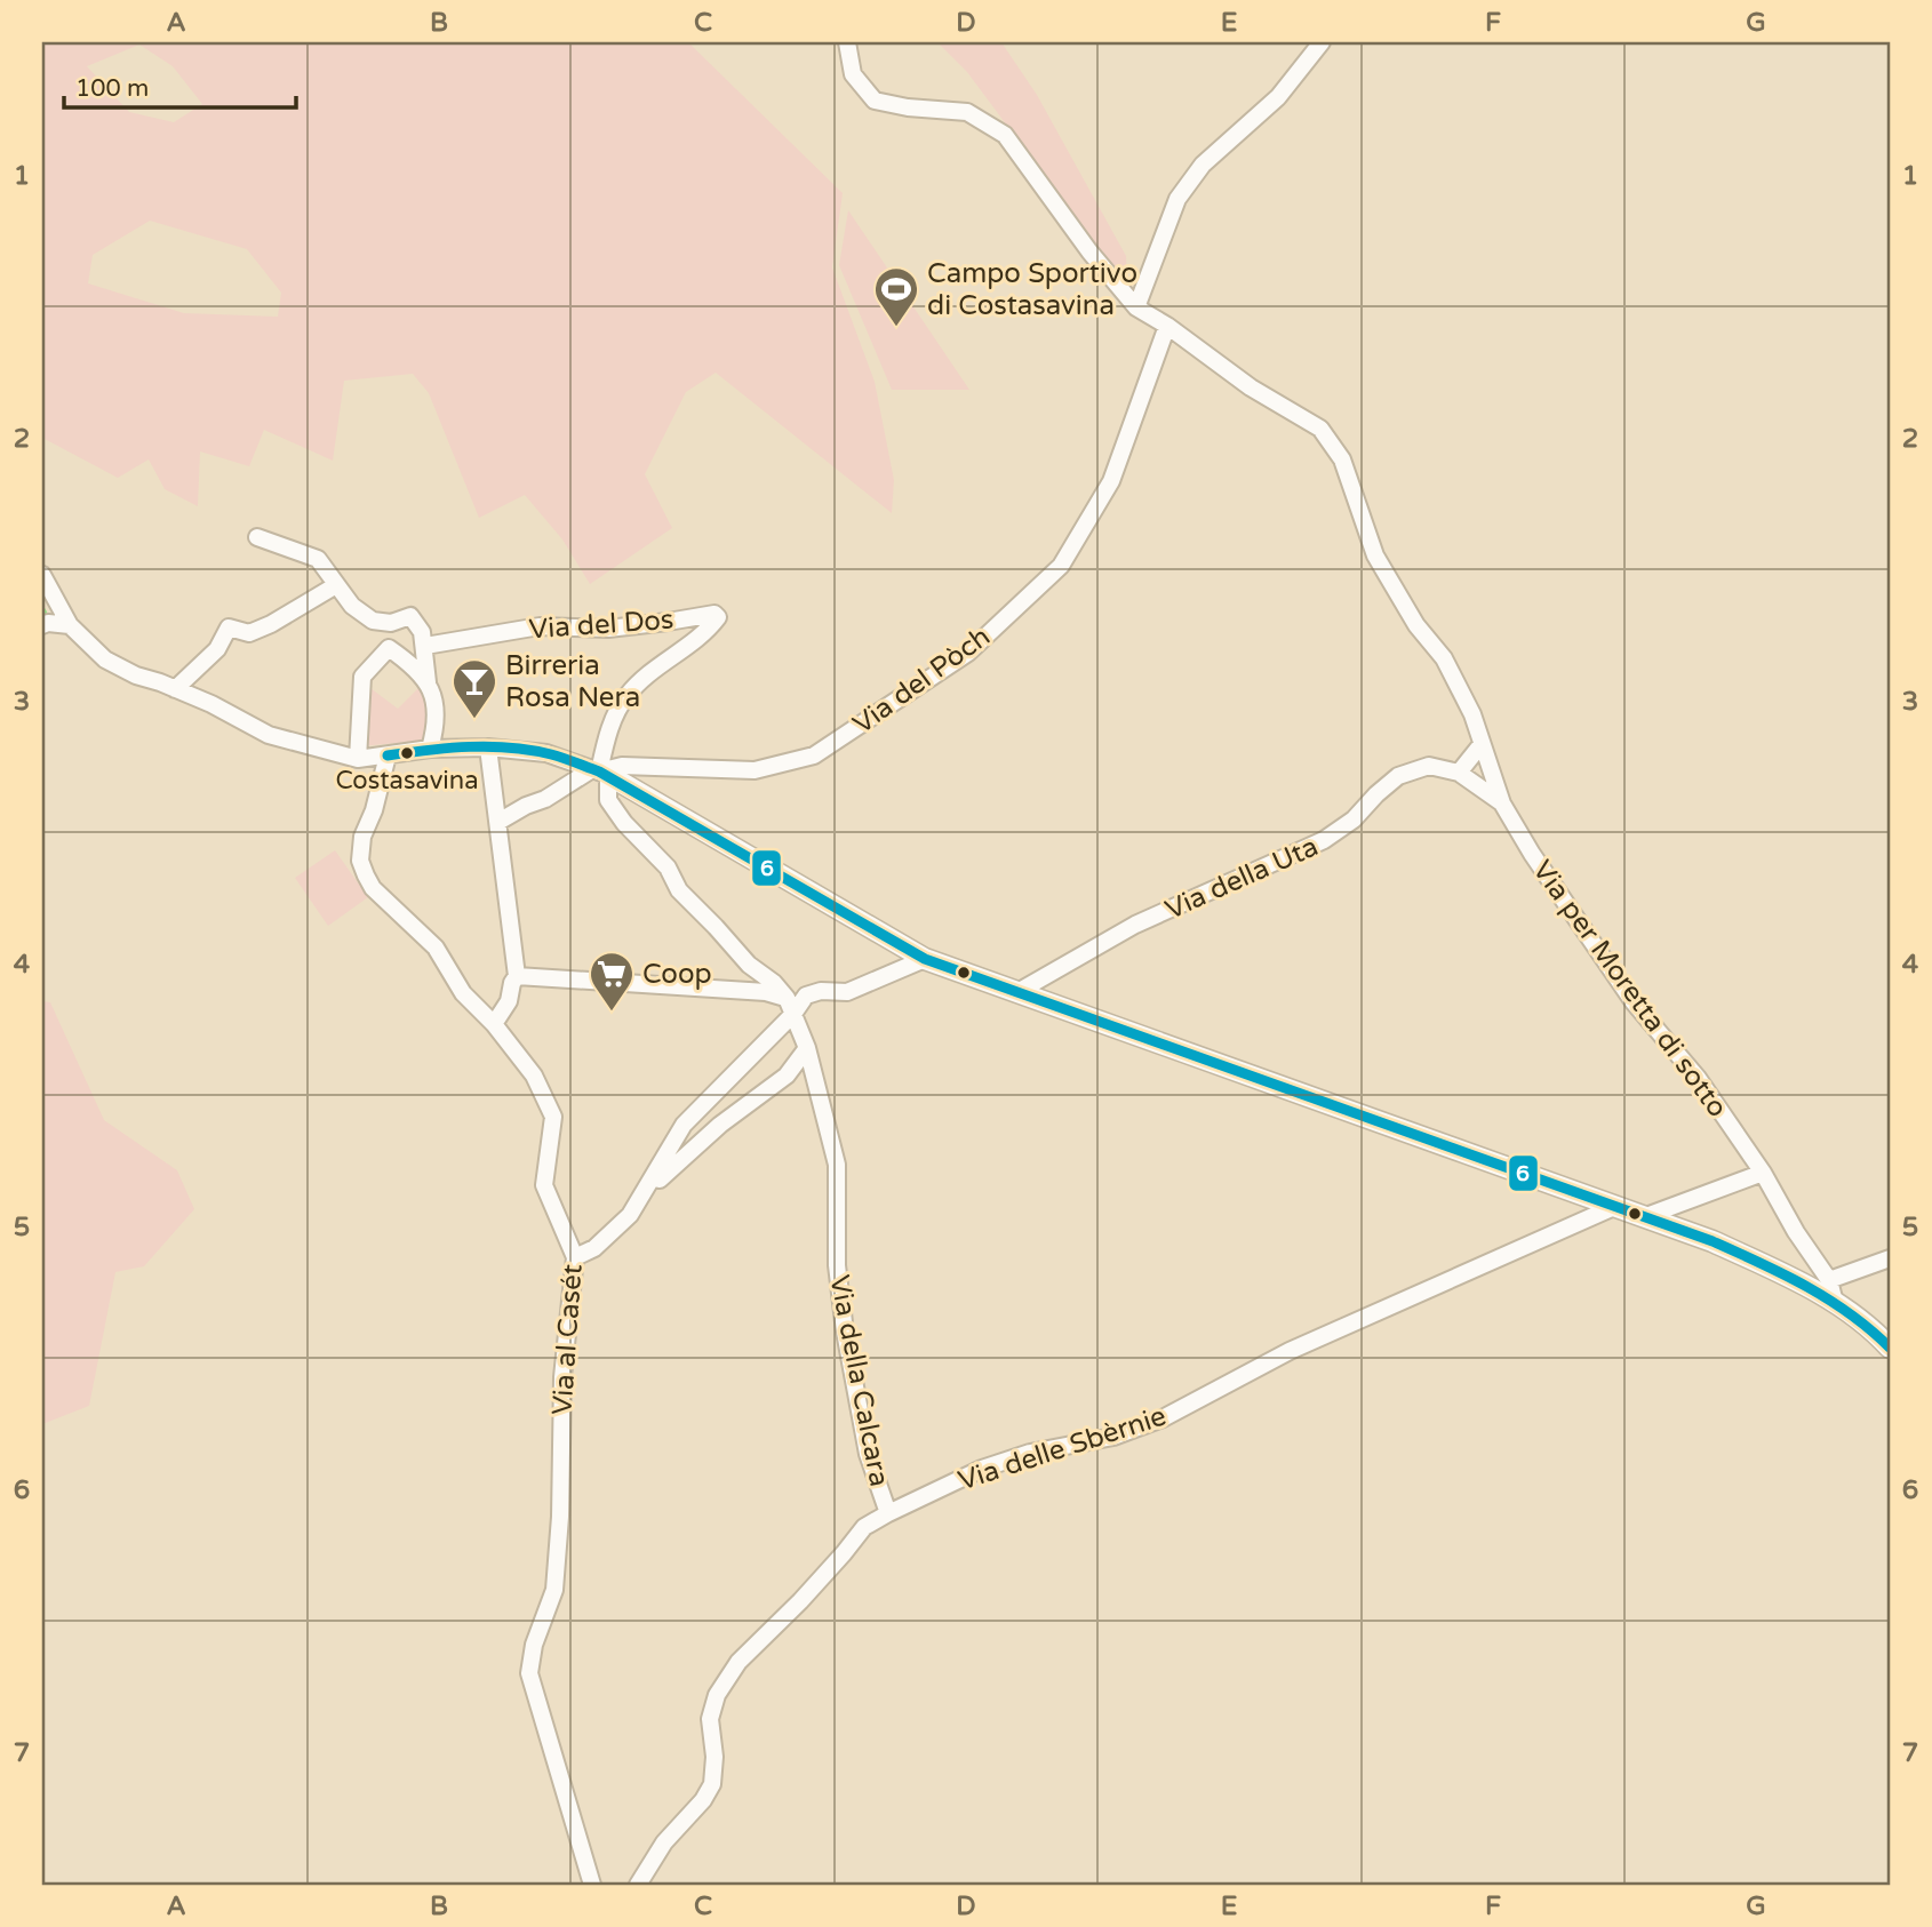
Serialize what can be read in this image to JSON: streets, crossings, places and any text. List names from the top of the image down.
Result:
{
  "streets": {
    "street": [
      "Via del Dos",
      "Via del Pòch",
      "Via della Uta",
      "Via per Moretta di sotto",
      "Via al Casét",
      "Via della Calcara",
      "Via delle Sbèrnie"
    ]
  },
  "crossings": [
    ["Via del Dos", "Via del Pòch"],
    ["Via del Dos", "Via della Calcara"],
    ["Via del Pòch", "Via per Moretta di sotto"],
    ["Via del Pòch", "Via della Calcara"],
    ["Via della Uta", "Via per Moretta di sotto"],
    ["Via della Calcara", "Via delle Sbèrnie"]
  ],
  "places": {
    "sports": ["Campo Sportivo di Costasavina"],
    "bar": ["Birreria Rosa Nera"],
    "other": ["Costasavina"],
    "supermarket": ["Coop"]
  },
  "lines": ["transit line 6"],
  "scale_bar": "100 m",
  "grid": {
    "columns": [
      "A",
      "B",
      "C",
      "D",
      "E",
      "F",
      "G"
    ],
    "rows": [
      "1",
      "2",
      "3",
      "4",
      "5",
      "6",
      "7"
    ]
  }
}
